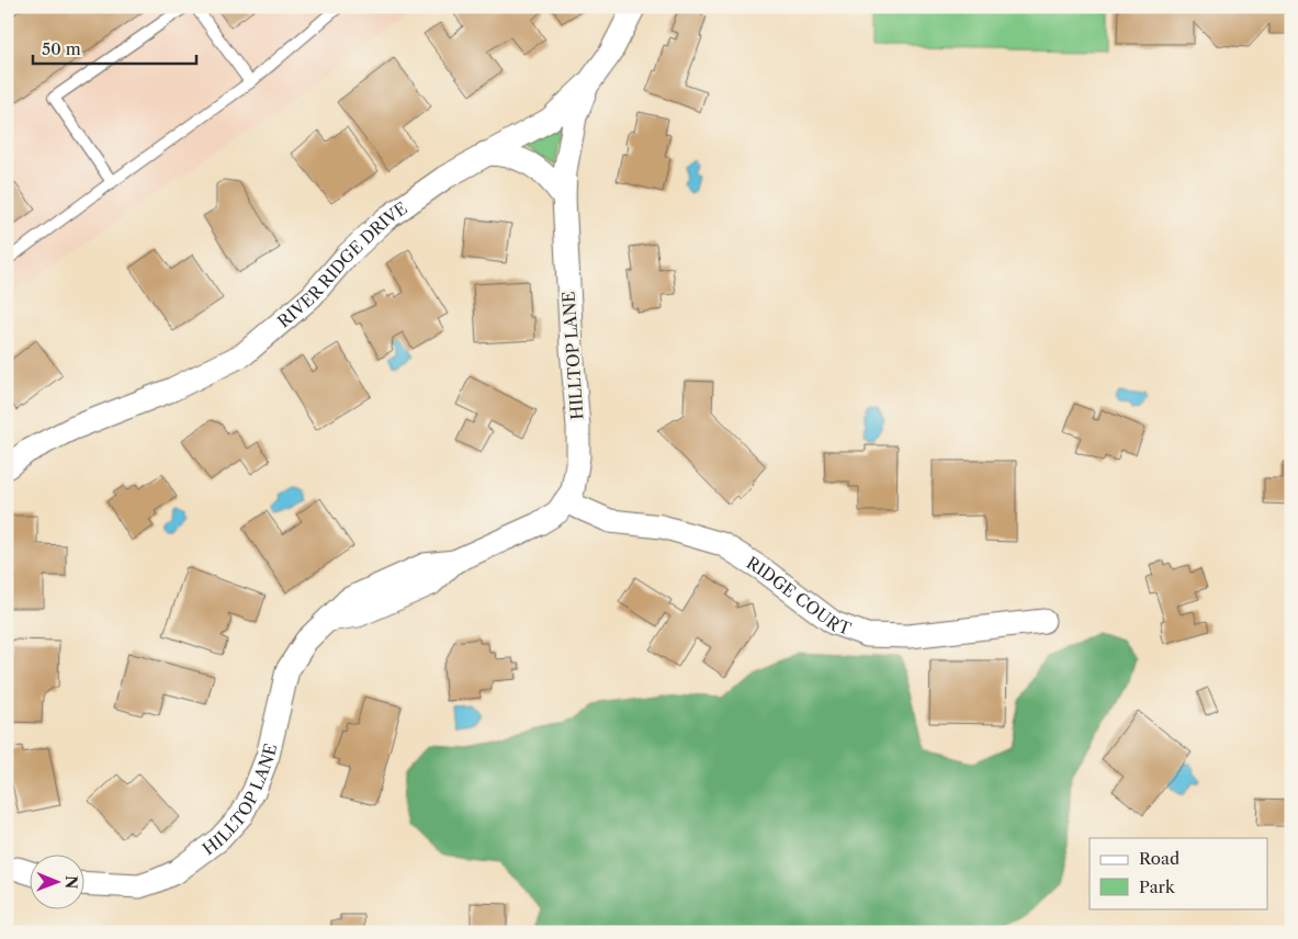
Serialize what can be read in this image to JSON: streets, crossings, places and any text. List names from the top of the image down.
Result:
{
  "streets": {
    "street": ["RIVER RIDGE DRIVE", "HILLTOP LANE", "RIDGE COURT"]
  },
  "crossings": [
    ["RIVER RIDGE DRIVE", "HILLTOP LANE"],
    ["HILLTOP LANE", "RIDGE COURT"]
  ],
  "legend": ["Road", "Park"],
  "scale_bar": "50 m",
  "north": "right"
}
